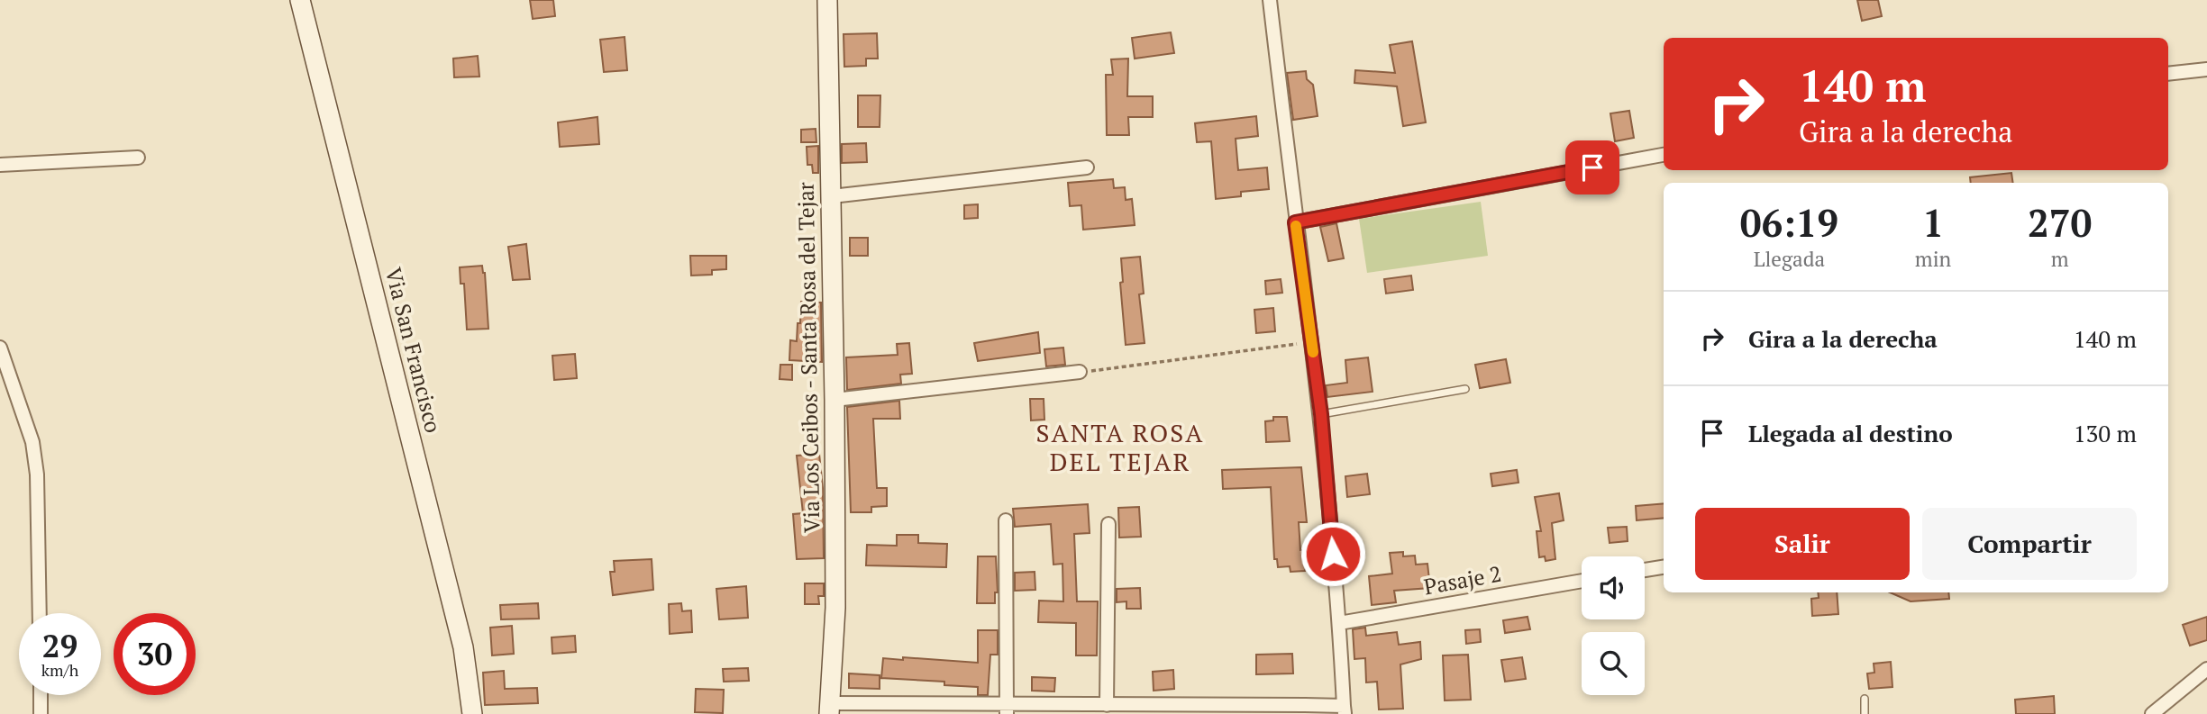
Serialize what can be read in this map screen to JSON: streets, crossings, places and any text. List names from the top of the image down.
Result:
{
  "streets": {
    "street": ["Via San Francisco", "Via Los Ceibos - Santa Rosa del Tejar", "Pasaje 2"]
  },
  "districts": ["SANTA ROSA DEL TEJAR"],
  "page": {
    "turn": ["140 m", "Gira a la derecha"],
    "eta": [
      "06:19",
      "Llegada",
      "1",
      "min",
      "270",
      "m"
    ],
    "list": [
      {
        "name": "Gira a la derecha",
        "value": "140 m"
      },
      {
        "name": "Llegada al destino",
        "value": "130 m"
      }
    ],
    "buttons": ["Salir", "Compartir"],
    "speed": "29 km/h",
    "limit": "30"
  }
}
